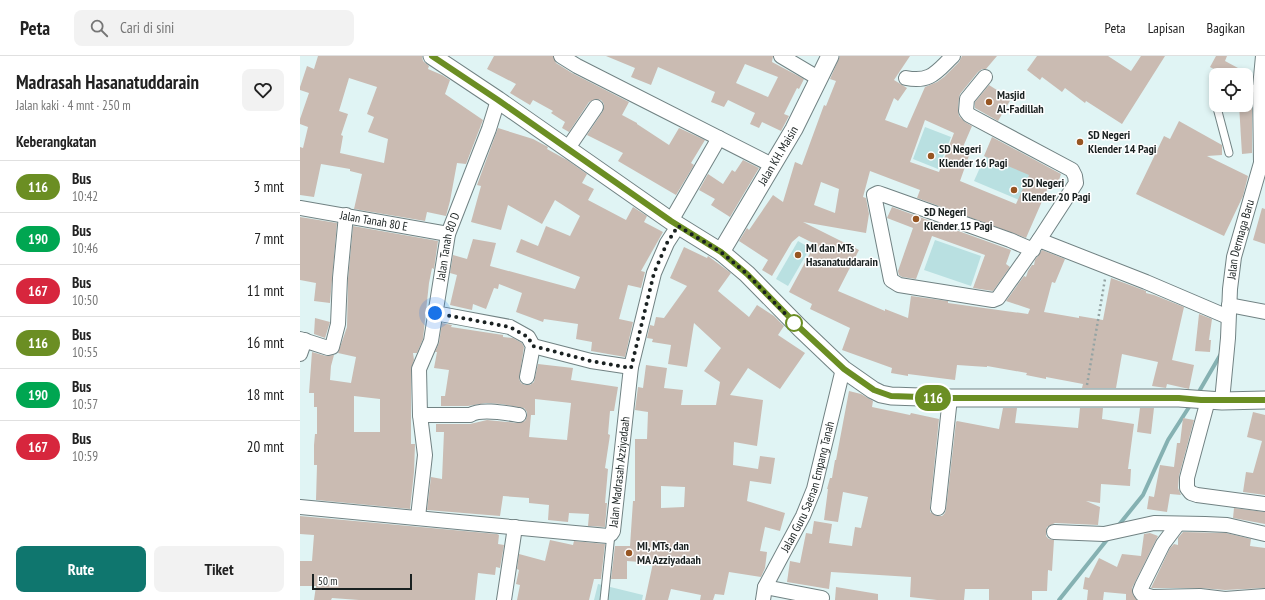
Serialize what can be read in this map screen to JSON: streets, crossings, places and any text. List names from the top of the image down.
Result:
{
  "streets": {
    "street": [
      "Jalan KH. Maisin",
      "Jalan Tanah 80 E",
      "Jalan Dermaga Baru",
      "Jalan Tanah 80 D",
      "Jalan Madrasah Azziyadaah",
      "Jalan Guru Saenan Empang Tanah"
    ]
  },
  "crossings": [
    ["Jalan Tanah 80 E", "Jalan Tanah 80 D"],
    ["Jalan Tanah 80 D", "Jalan Madrasah Azziyadaah"]
  ],
  "places": [
    "Masjid Al-Fadillah",
    "SD Negeri Klender 14 Pagi",
    "SD Negeri Klender 16 Pagi",
    "SD Negeri Klender 20 Pagi",
    "SD Negeri Klender 15 Pagi",
    "MI dan MTs Hasanatuddarain",
    "MI, MTs, dan MA Azziyadaah"
  ],
  "lines": ["bus line 116"],
  "scale_bar": "50 m",
  "page": {
    "header": "Peta",
    "search": "Cari di sini",
    "nav": ["Peta", "Lapisan", "Bagikan"],
    "heading": [
      ["Madrasah Hasanatuddarain", "Jalan kaki · 4 mnt · 250 m"],
      "Keberangkatan"
    ],
    "on_map": "116",
    "list": [
      {
        "mark": "116",
        "name": "Bus",
        "note": "10:42",
        "value": "3 mnt"
      },
      {
        "mark": "190",
        "name": "Bus",
        "note": "10:46",
        "value": "7 mnt"
      },
      {
        "mark": "167",
        "name": "Bus",
        "note": "10:50",
        "value": "11 mnt"
      },
      {
        "mark": "116",
        "name": "Bus",
        "note": "10:55",
        "value": "16 mnt"
      },
      {
        "mark": "190",
        "name": "Bus",
        "note": "10:57",
        "value": "18 mnt"
      },
      {
        "mark": "167",
        "name": "Bus",
        "note": "10:59",
        "value": "20 mnt"
      }
    ],
    "buttons": ["Rute", "Tiket"],
    "scale": "50 m"
  }
}
